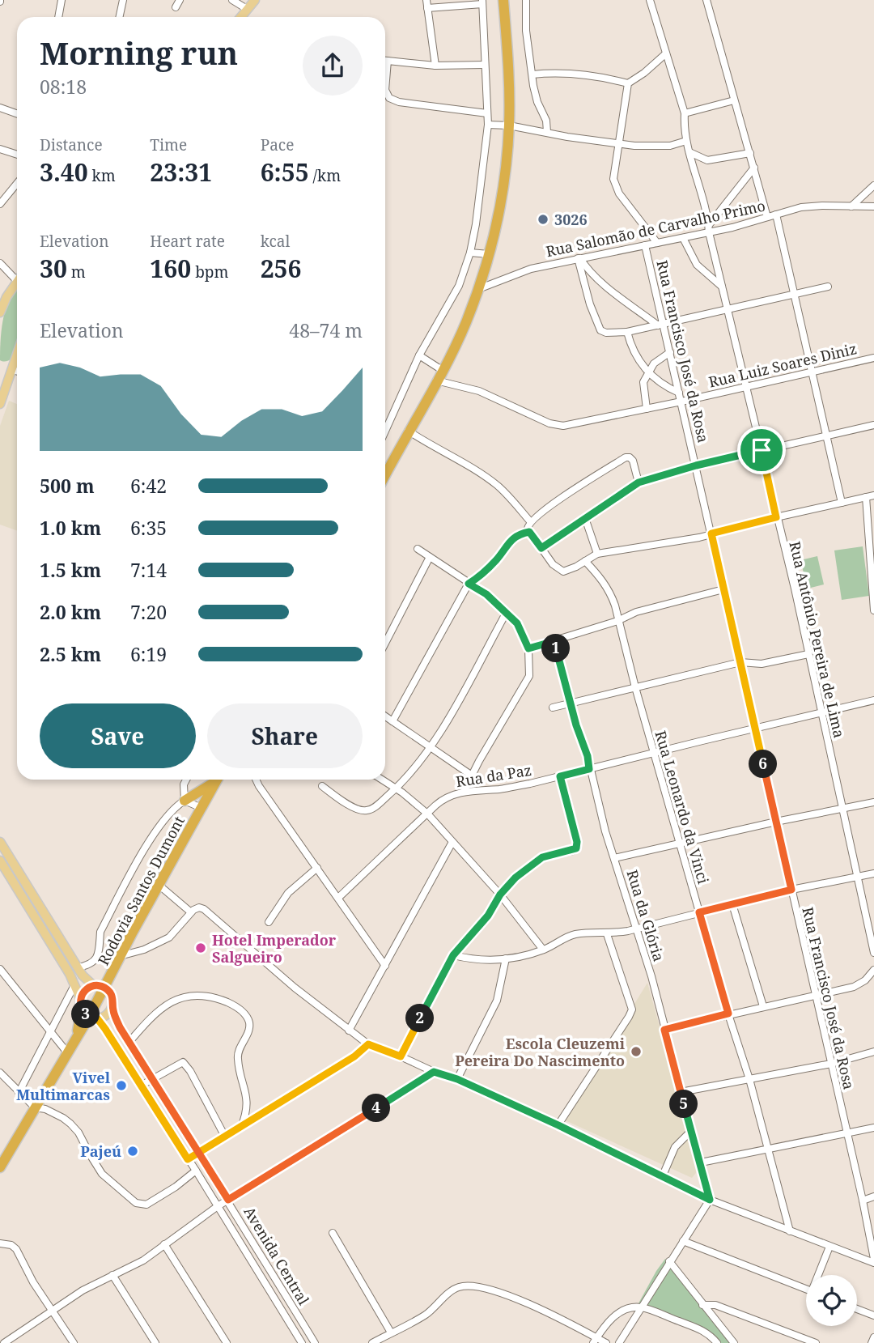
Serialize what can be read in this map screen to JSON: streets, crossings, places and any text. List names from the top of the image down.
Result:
{
  "streets": {
    "highway": ["Rodovia Santos Dumont"],
    "street": [
      "Rua Salomão de Carvalho Primo",
      "Rua Francisco José da Rosa",
      "Rua Luiz Soares Diniz",
      "Rua Antônio Pereira de Lima",
      "Rua da Paz",
      "Rua Leonardo da Vinci",
      "Rua da Glória",
      "Avenida Central"
    ]
  },
  "crossings": [
    ["Rua Salomão de Carvalho Primo", "Rua Francisco José da Rosa"],
    ["Rua Salomão de Carvalho Primo", "Rua Antônio Pereira de Lima"],
    ["Rua Francisco José da Rosa", "Rua Luiz Soares Diniz"],
    ["Rua Francisco José da Rosa", "Rua da Paz"],
    ["Rua Luiz Soares Diniz", "Rua Antônio Pereira de Lima"],
    ["Rua Antônio Pereira de Lima", "Rua da Paz"],
    ["Rua da Paz", "Rua Leonardo da Vinci"],
    ["Rua da Paz", "Rua da Glória"],
    ["Rodovia Santos Dumont", "Avenida Central"]
  ],
  "places": [
    "3026",
    "Hotel Imperador Salgueiro",
    "Escola Cleuzemi Pereira Do Nascimento",
    "Vivel Multimarcas",
    "Pajeú"
  ],
  "page": {
    "heading": ["Morning run", "08:18"],
    "stats": [
      ["Distance", "3.40 km"],
      ["Time", "23:31"],
      ["Pace", "6:55 /km"],
      ["Elevation", "30 m"],
      ["Heart rate", "160 bpm"],
      ["kcal", "256"]
    ],
    "chart": ["Elevation", "48–74 m"],
    "list": [
      {
        "name": "500 m",
        "note": "6:42"
      },
      {
        "name": "1.0 km",
        "note": "6:35"
      },
      {
        "name": "1.5 km",
        "note": "7:14"
      },
      {
        "name": "2.0 km",
        "note": "7:20"
      },
      {
        "name": "2.5 km",
        "note": "6:19"
      }
    ],
    "pins": [
      "1",
      "6",
      "3",
      "2",
      "5",
      "4"
    ],
    "buttons": ["Save", "Share"]
  }
}
